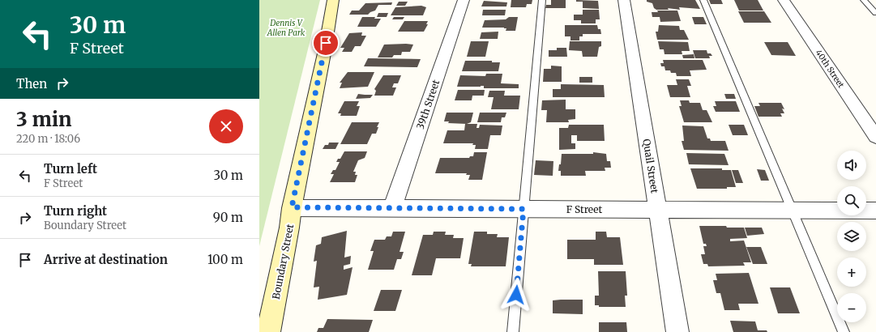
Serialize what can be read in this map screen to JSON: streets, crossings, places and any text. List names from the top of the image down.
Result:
{
  "streets": {
    "street": [
      "40th Street",
      "39th Street",
      "Quail Street",
      "F Street",
      "Boundary Street"
    ]
  },
  "crossings": [
    ["39th Street", "F Street"],
    ["Quail Street", "F Street"],
    ["F Street", "Boundary Street"]
  ],
  "parks": ["Dennis V Allen Park"],
  "page": {
    "turn": ["30 m", "F Street"],
    "then": "Then",
    "heading": ["3 min", "220 m · 18:06"],
    "map_buttons": ["+", "−"],
    "list": [
      {
        "name": "Turn left",
        "note": "F Street",
        "value": "30 m"
      },
      {
        "name": "Turn right",
        "note": "Boundary Street",
        "value": "90 m"
      },
      {
        "name": "Arrive at destination",
        "value": "100 m"
      }
    ]
  }
}
